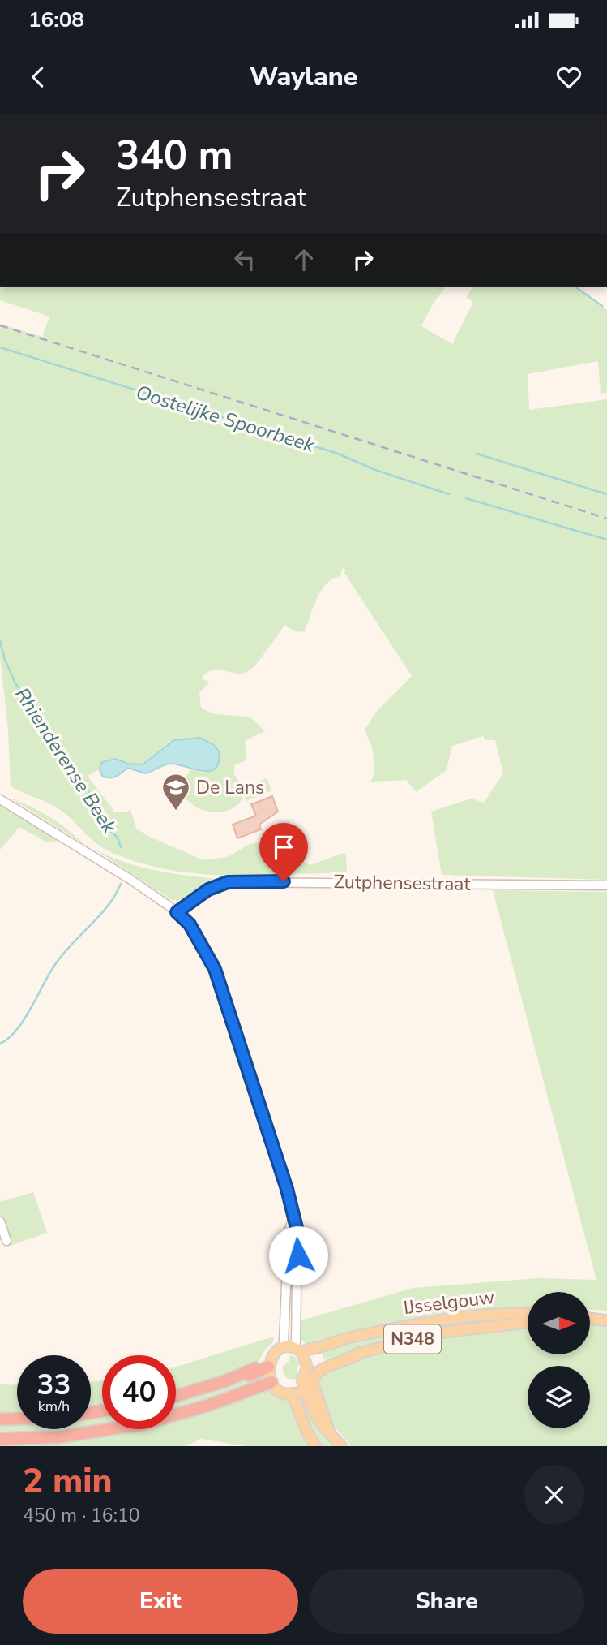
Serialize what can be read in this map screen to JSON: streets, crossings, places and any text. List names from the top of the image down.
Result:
{
  "streets": {
    "main road": ["IJsselgouw", "N348"],
    "street": ["Zutphensestraat"]
  },
  "water": ["Oostelijke Spoorbeek", "Rhienderense Beek"],
  "places": {
    "school or university": ["De Lans"]
  },
  "north": "right",
  "page": {
    "status": "16:08",
    "header": "Waylane",
    "turn": ["340 m", "Zutphensestraat"],
    "speed": "33 km/h",
    "limit": "40",
    "heading": ["2 min", "450 m · 16:10"],
    "buttons": ["Exit", "Share"]
  }
}
